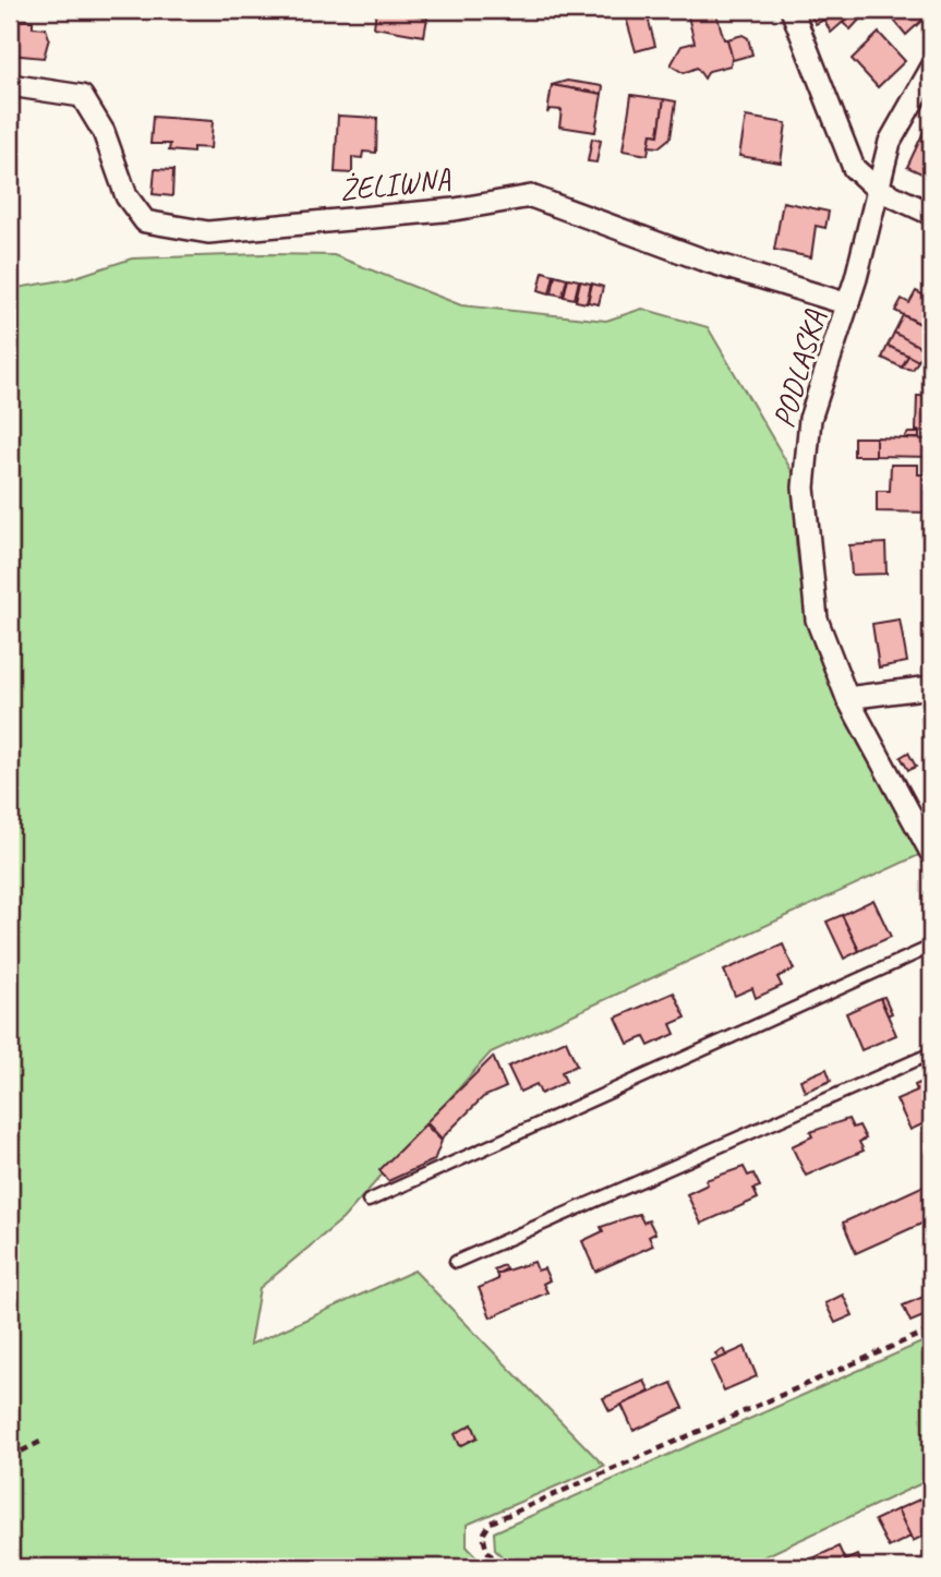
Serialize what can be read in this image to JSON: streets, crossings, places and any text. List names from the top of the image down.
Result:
{
  "streets": {
    "street": ["ŻELIWNA", "PODLASKA"]
  },
  "crossings": [
    ["ŻELIWNA", "PODLASKA"]
  ]
}
